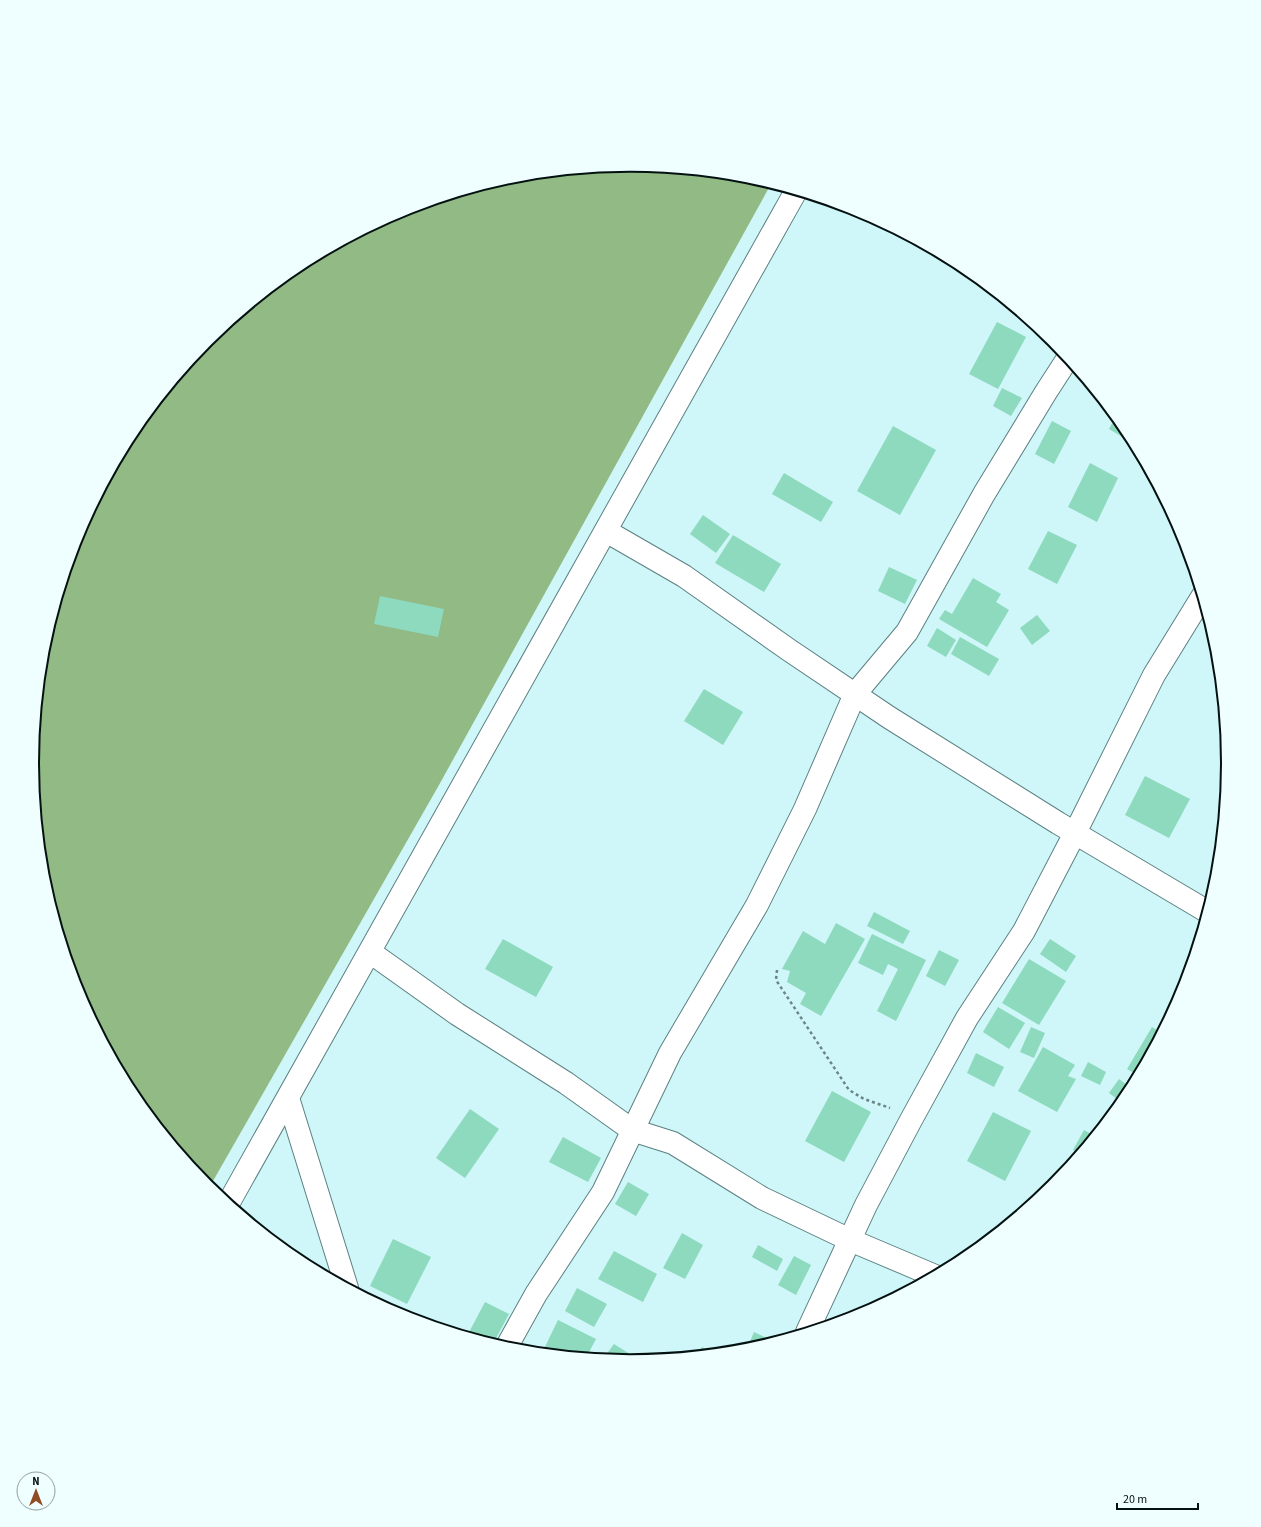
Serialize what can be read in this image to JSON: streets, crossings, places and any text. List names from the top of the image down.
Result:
{
  "scale_bar": "20 m",
  "north": "top"
}
